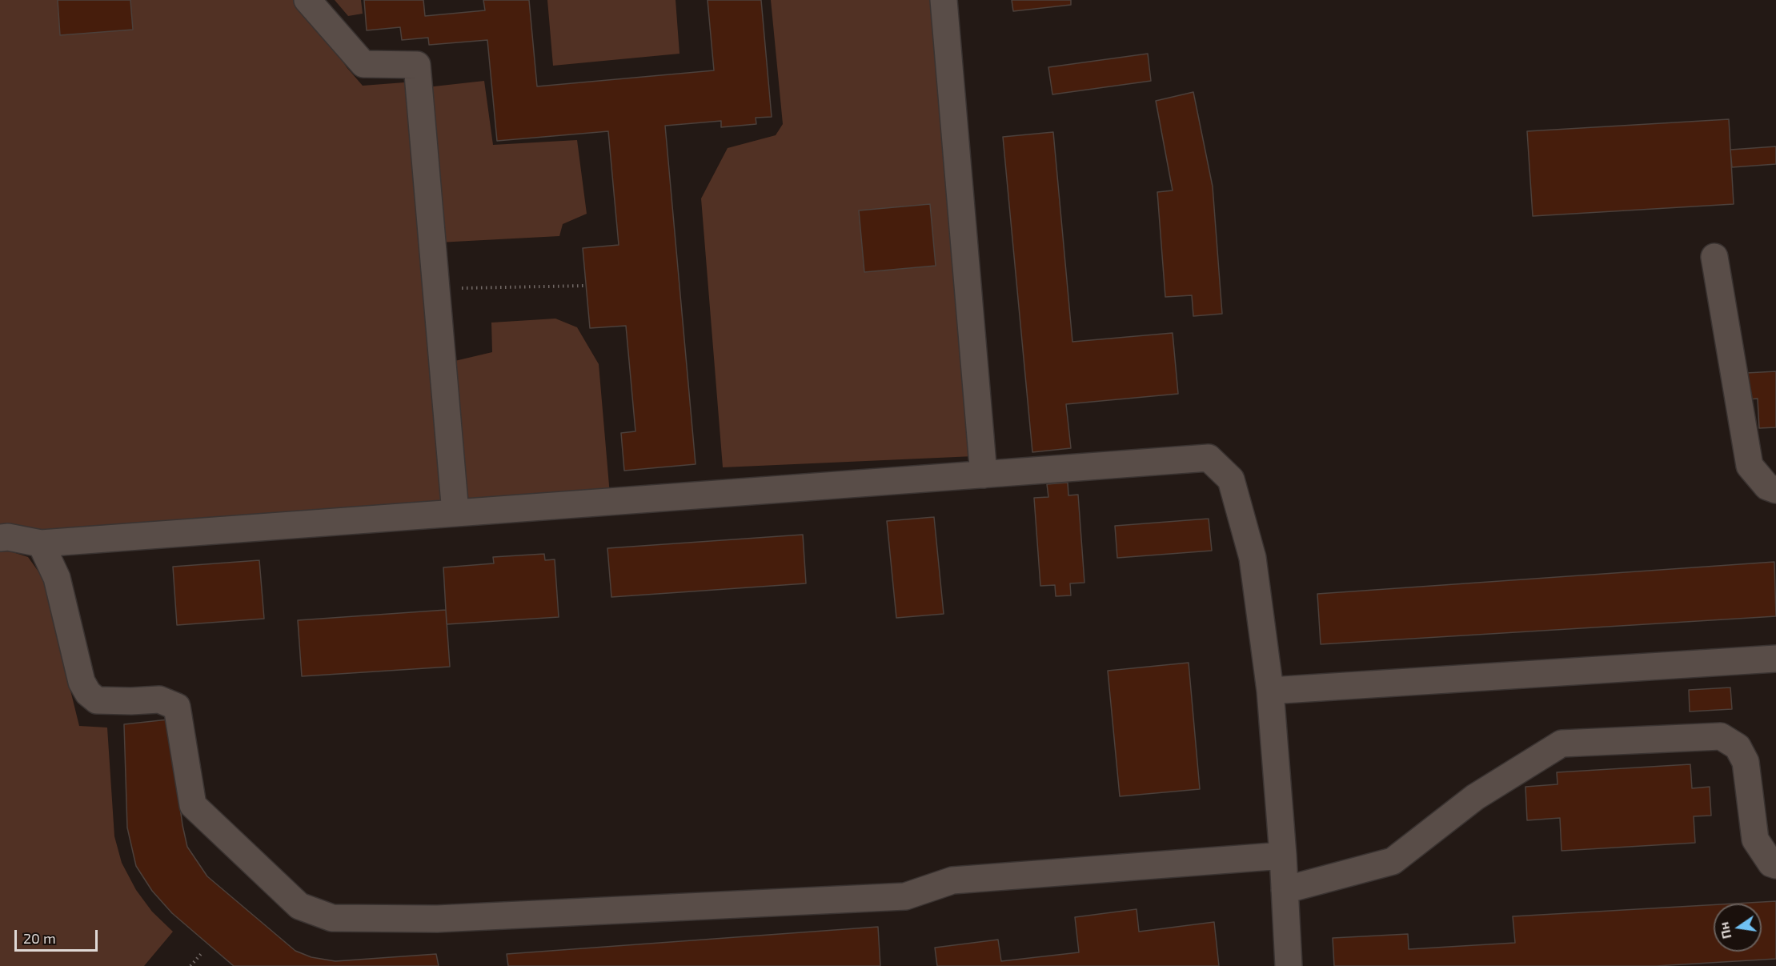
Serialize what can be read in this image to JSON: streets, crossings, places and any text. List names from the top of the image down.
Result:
{
  "scale_bar": "20 m",
  "north": "left"
}
